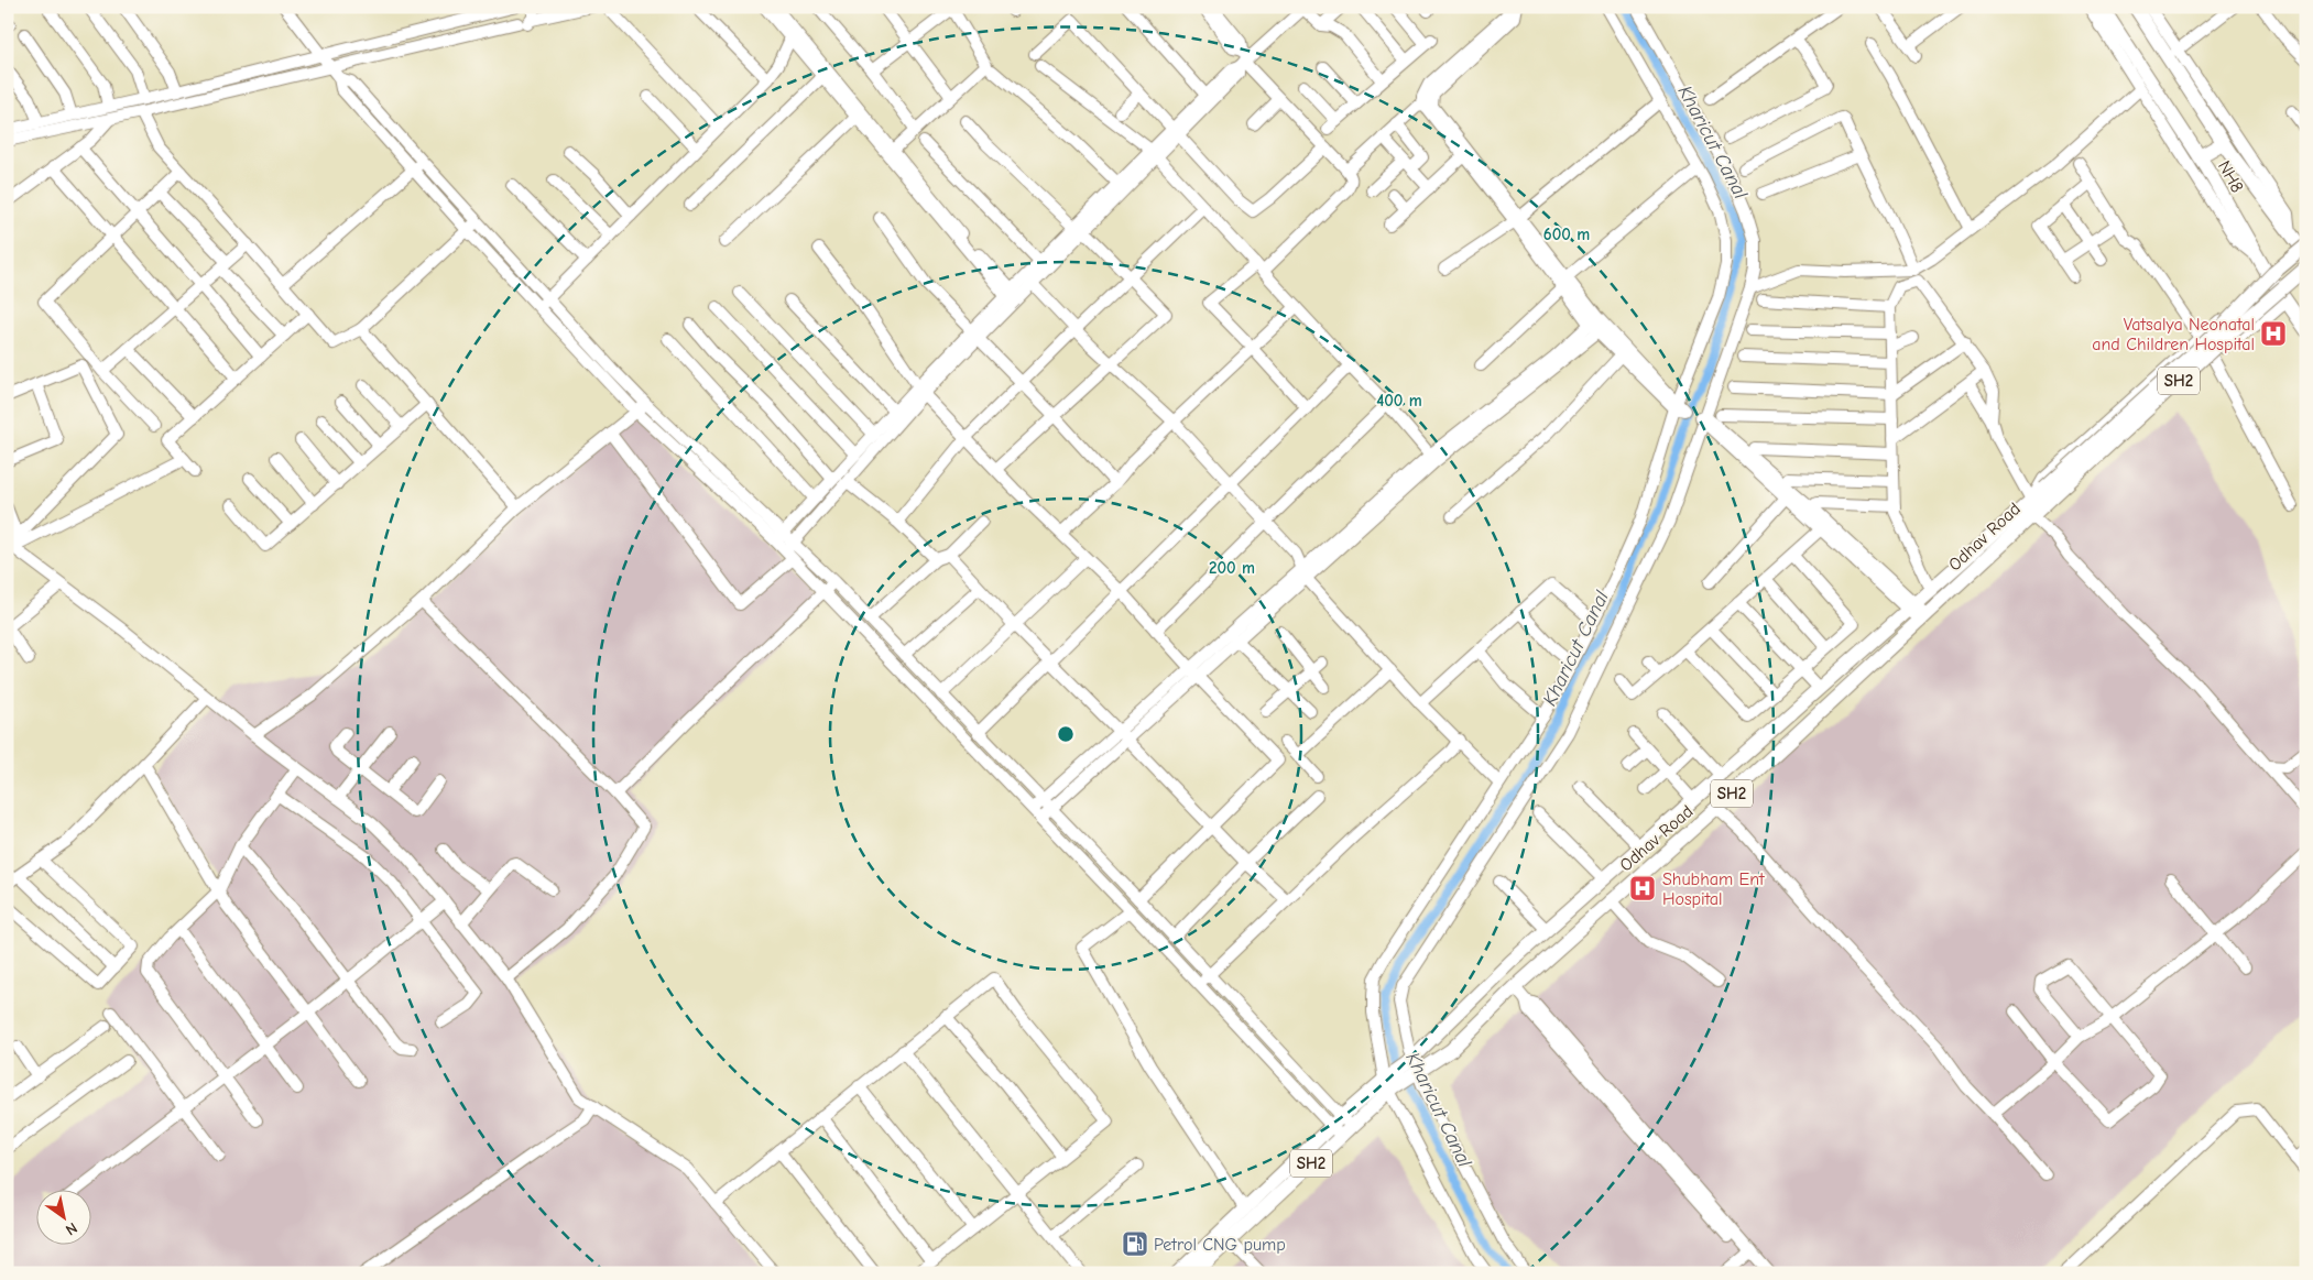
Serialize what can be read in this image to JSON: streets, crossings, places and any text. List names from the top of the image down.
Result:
{
  "streets": {
    "main road": ["NH8", "SH2", "Odhav Road"]
  },
  "crossings": [
    ["SH2", "Odhav Road"]
  ],
  "water": ["Kharicut Canal"],
  "places": {
    "hospital": ["Vatsalya Neonatal and Children Hospital", "Shubham Ent Hospital"],
    "fuel station": ["Petrol CNG pump"]
  },
  "north": "bottom right",
  "rings": ["600 m", "400 m", "200 m"]
}
